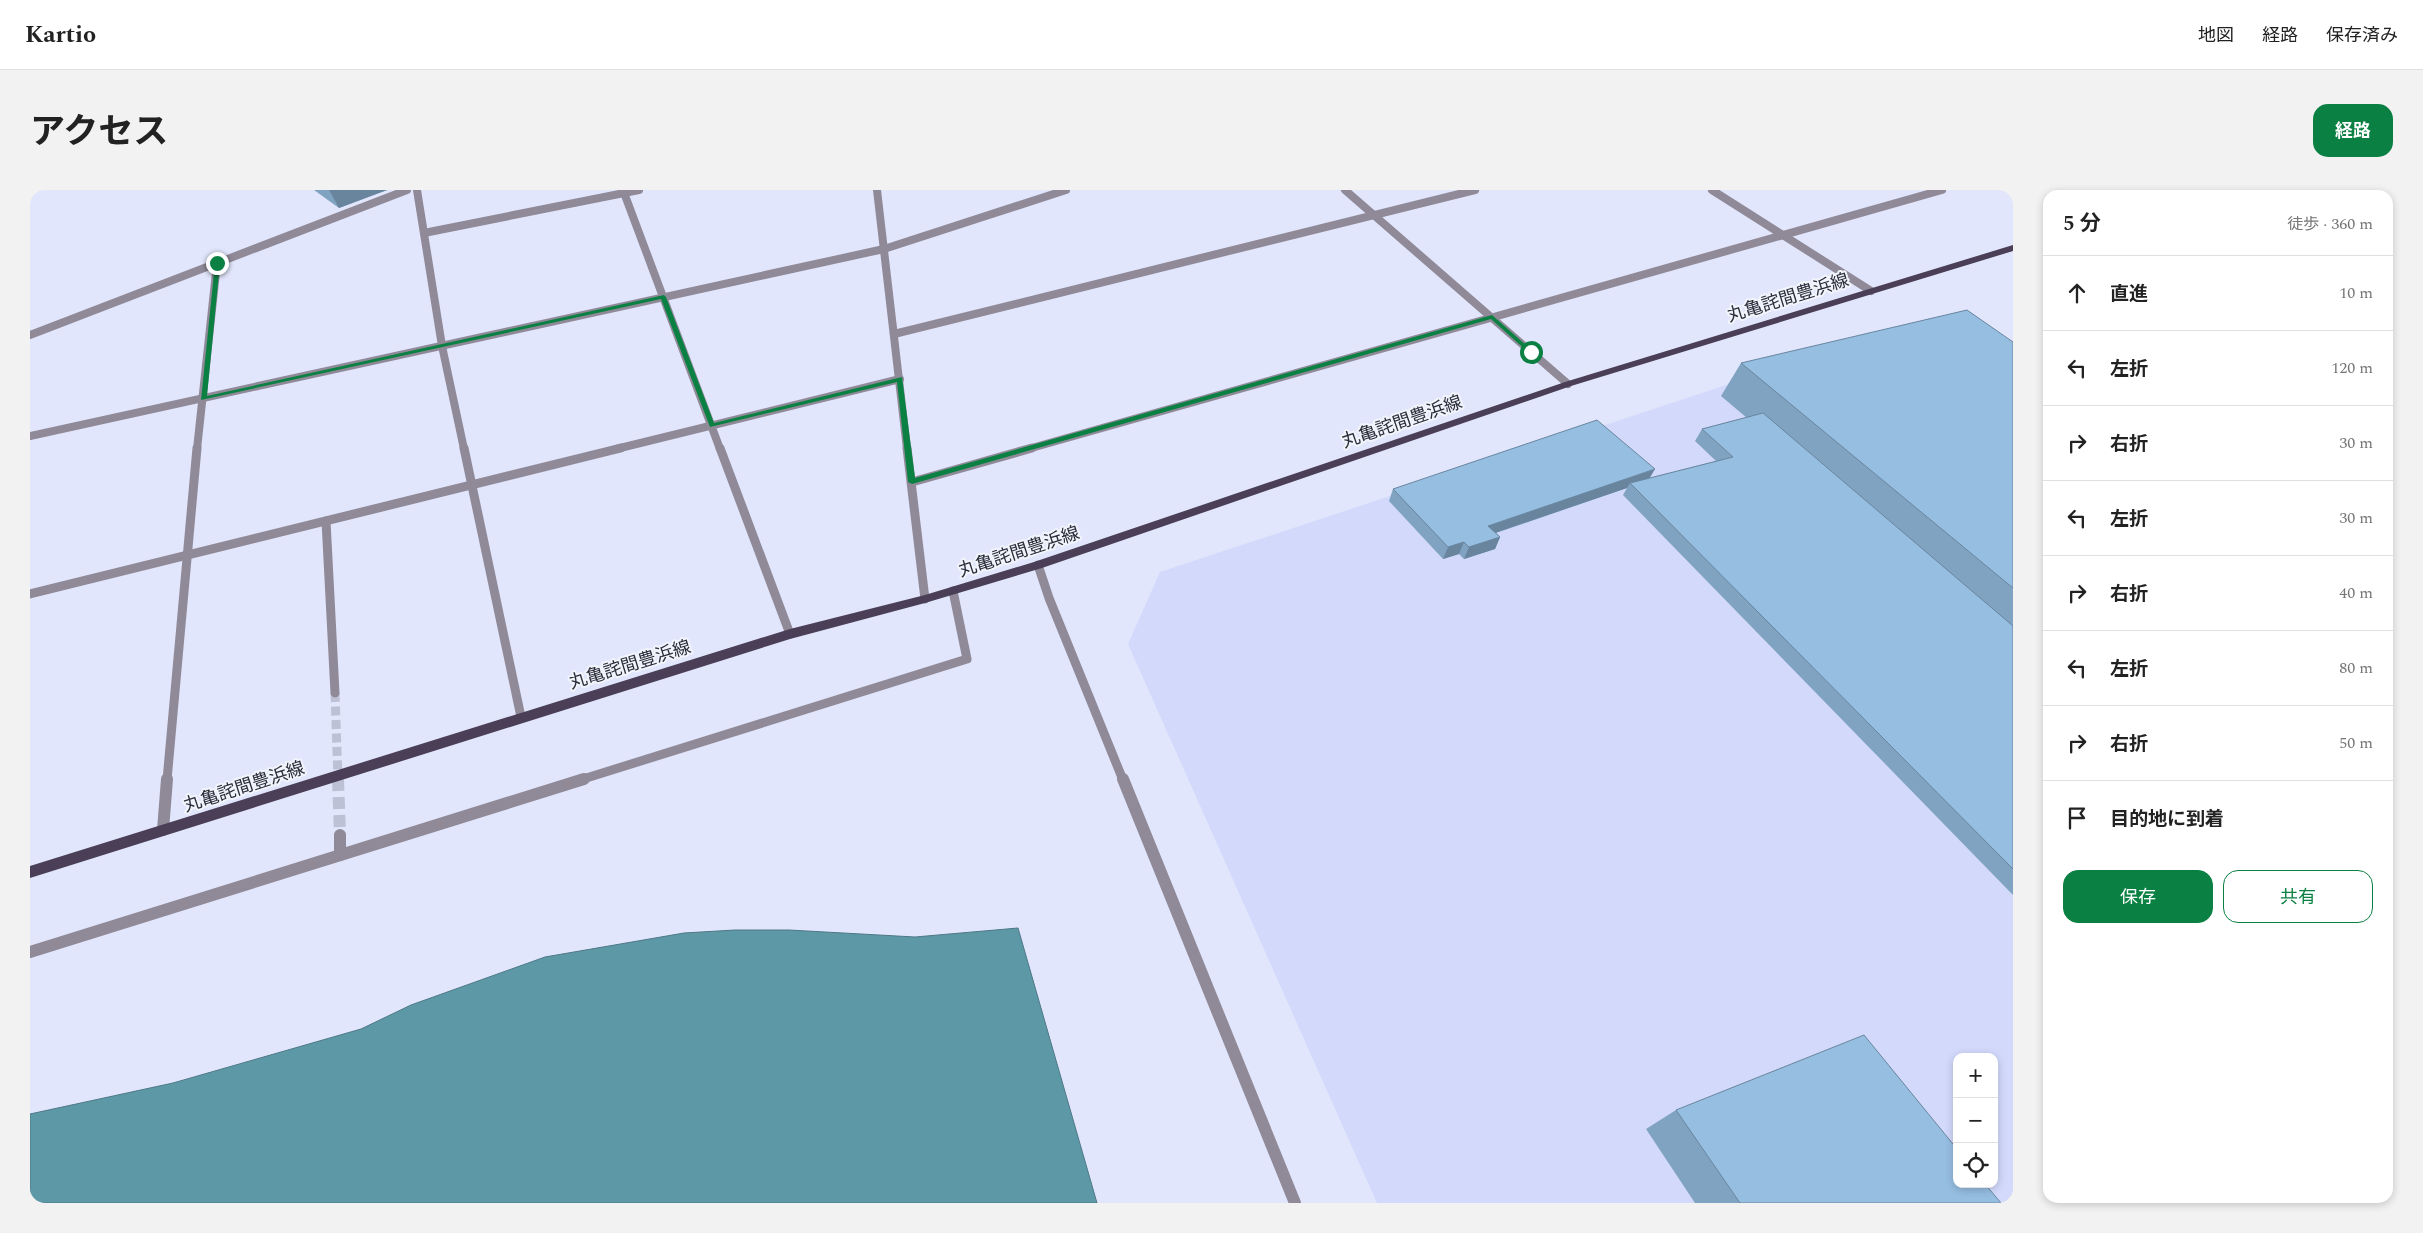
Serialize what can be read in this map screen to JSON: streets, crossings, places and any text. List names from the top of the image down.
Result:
{
  "streets": {
    "main road": ["丸亀詫間豊浜線"]
  },
  "page": {
    "header": "Kartio",
    "nav": ["地図", "経路", "保存済み"],
    "title": "アクセス",
    "buttons": [
      "経路",
      ["保存", "共有"]
    ],
    "heading": ["5 分", "徒歩 · 360 m"],
    "list": [
      ["直進", "10 m"],
      ["左折", "120 m"],
      ["右折", "30 m"],
      ["左折", "30 m"],
      ["右折", "40 m"],
      ["左折", "80 m"],
      ["右折", "50 m"],
      "目的地に到着"
    ],
    "map_buttons": ["+", "−"]
  }
}
